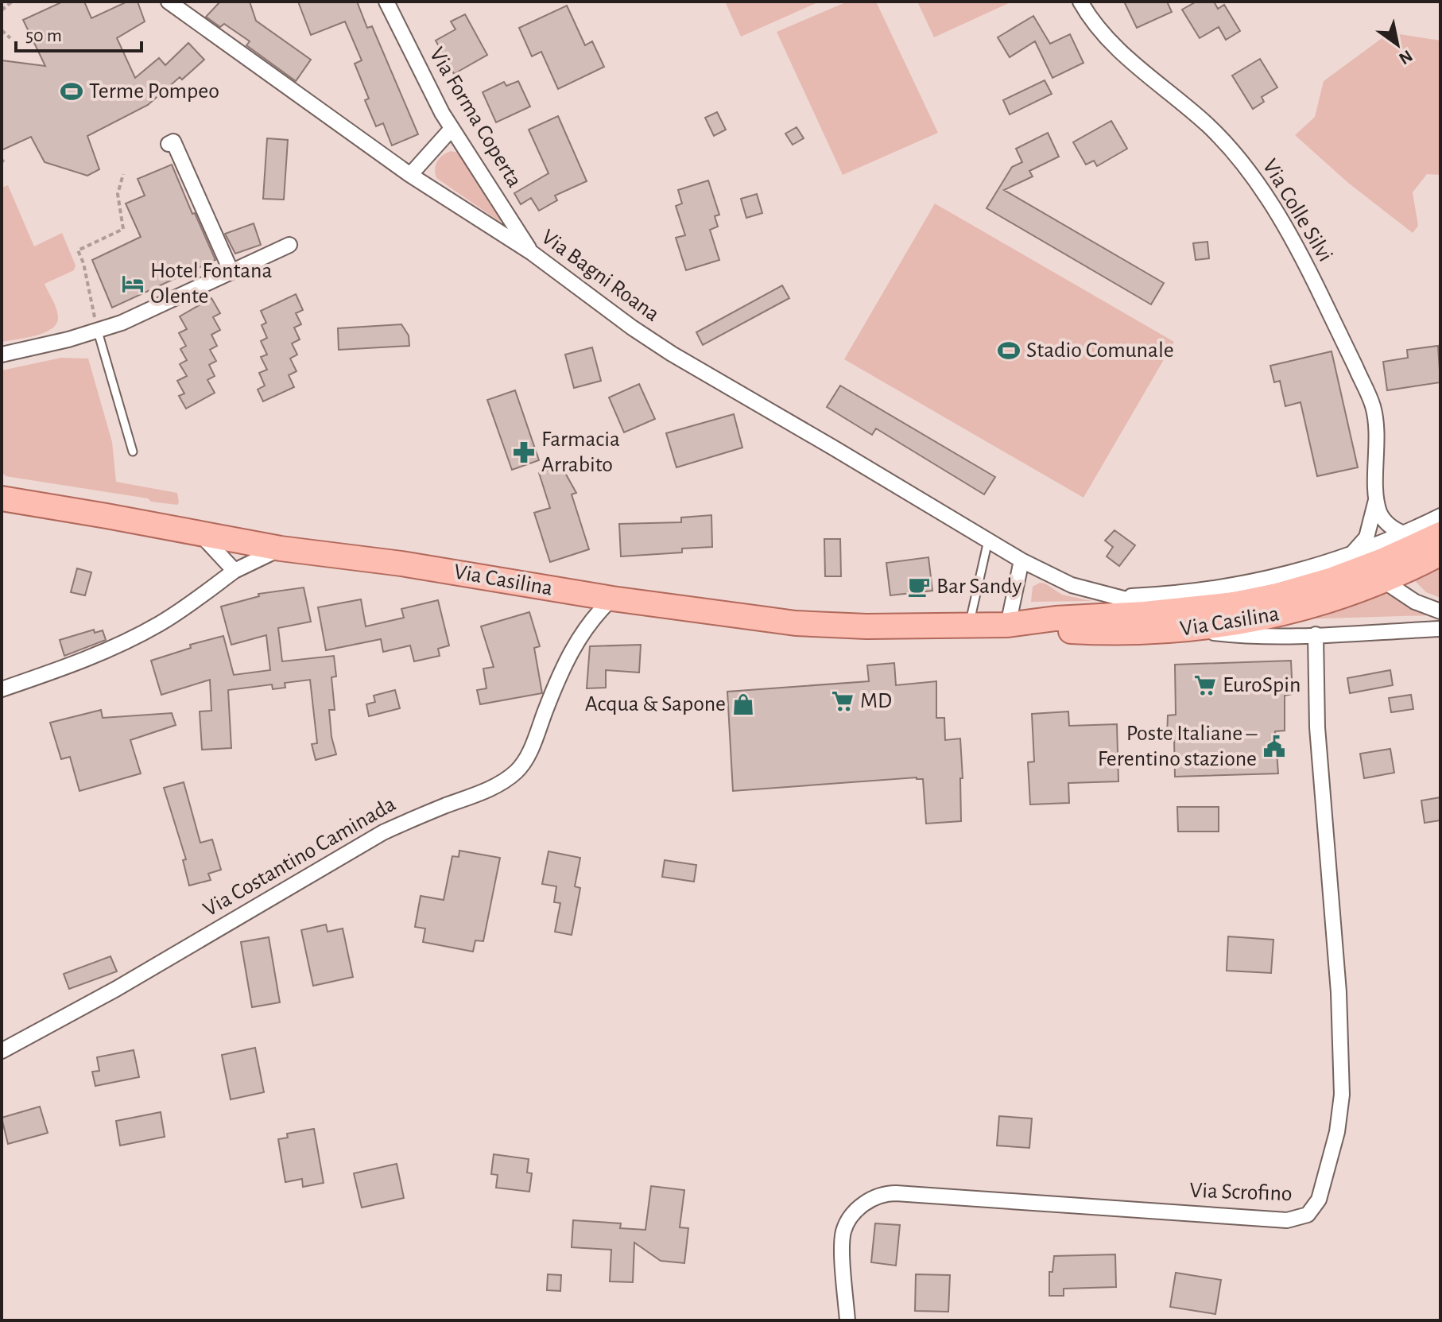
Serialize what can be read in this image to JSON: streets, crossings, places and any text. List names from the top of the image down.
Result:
{
  "streets": {
    "main road": ["Via Casilina"],
    "street": [
      "Via Forma Coperta",
      "Via Colle Silvi",
      "Via Bagni Roana",
      "Via Costantino Caminada",
      "Via Scrofino"
    ]
  },
  "crossings": [
    ["Via Forma Coperta", "Via Bagni Roana"],
    ["Via Bagni Roana", "Via Casilina"],
    ["Via Casilina", "Via Costantino Caminada"]
  ],
  "places": {
    "sports": ["Terme Pompeo", "Stadio Comunale"],
    "hotel": ["Hotel Fontana Olente"],
    "pharmacy": ["Farmacia Arrabito"],
    "cafe": ["Bar Sandy"],
    "supermarket": ["EuroSpin", "MD"],
    "shop": ["Acqua & Sapone"],
    "public building": ["Poste Italiane – Ferentino stazione"]
  },
  "scale_bar": "50 m",
  "north": "bottom right"
}
